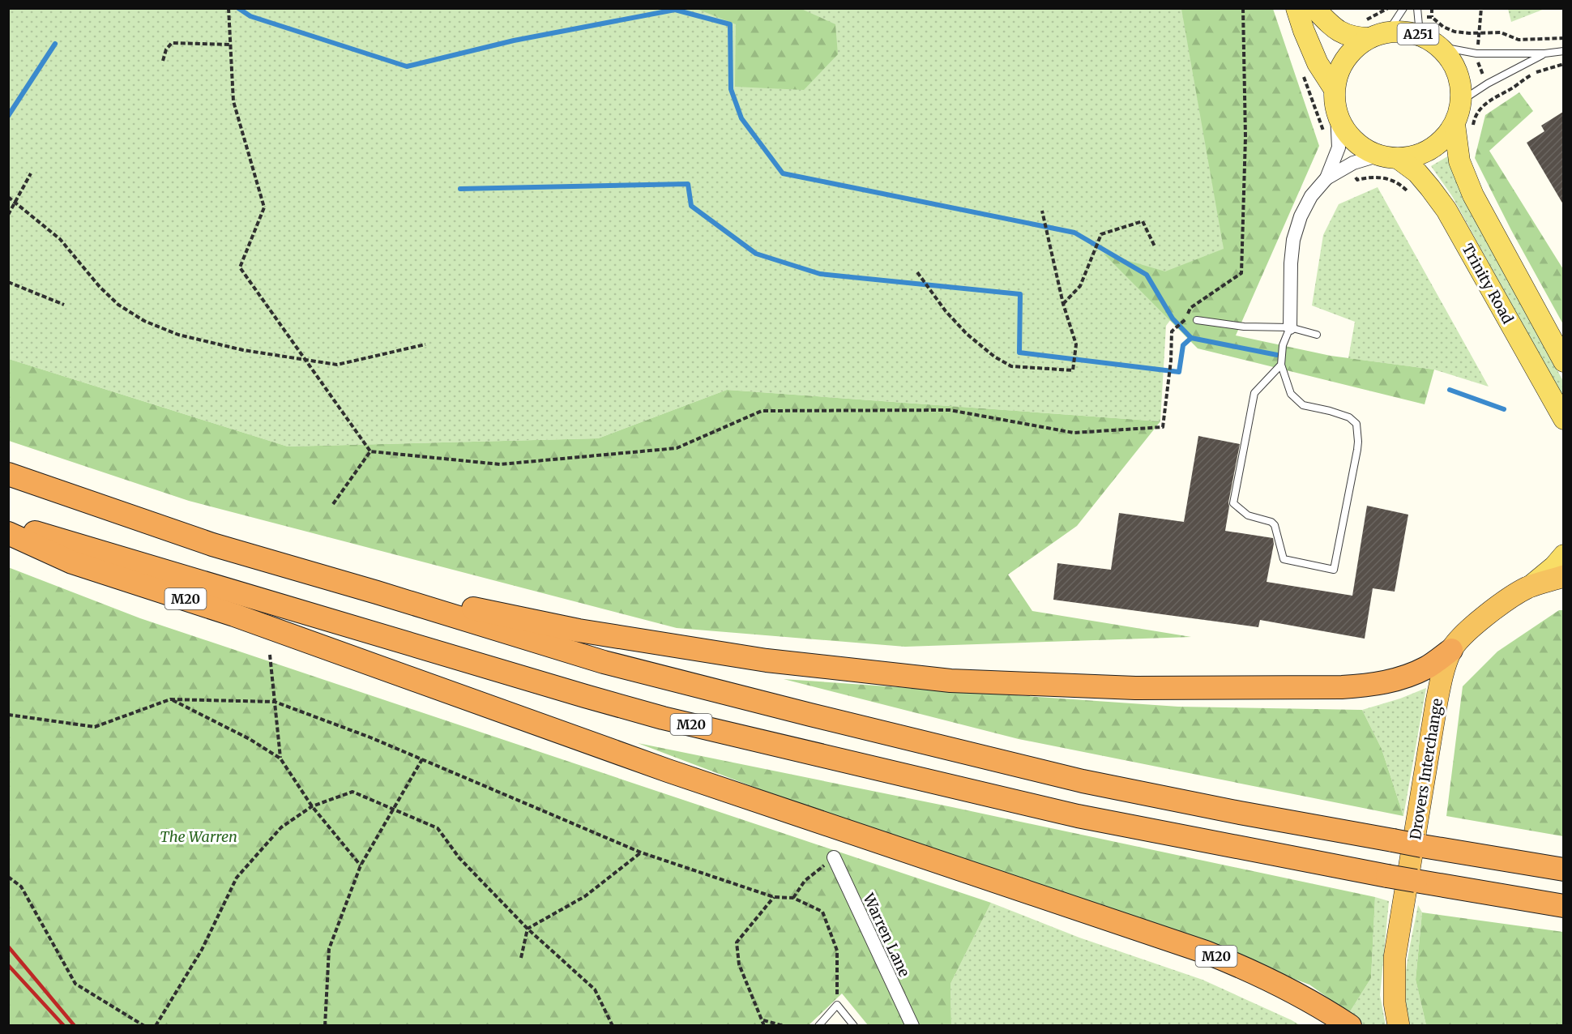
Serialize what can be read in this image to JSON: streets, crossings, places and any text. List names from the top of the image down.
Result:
{
  "streets": {
    "highway": ["M20", "Drovers Interchange"],
    "main road": ["A251", "Trinity Road"],
    "street": ["Warren Lane"]
  },
  "parks": ["The Warren"]
}
